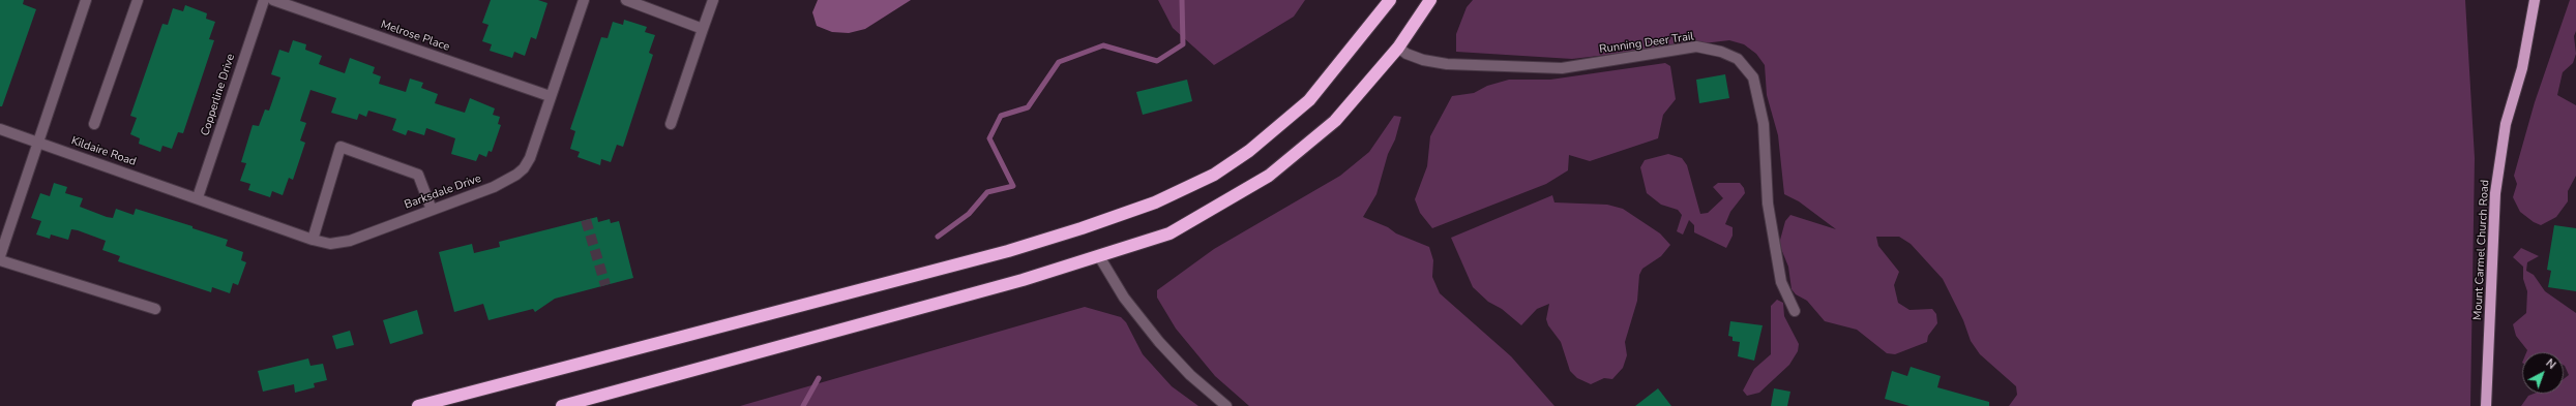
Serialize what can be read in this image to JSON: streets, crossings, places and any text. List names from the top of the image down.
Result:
{
  "streets": {
    "main road": ["Mount Carmel Church Road"],
    "street": [
      "Melrose Place",
      "Running Deer Trail",
      "Copperline Drive",
      "Kildaire Road",
      "Barksdale Drive"
    ]
  },
  "crossings": [
    ["Melrose Place", "Barksdale Drive"],
    ["Copperline Drive", "Kildaire Road"],
    ["Copperline Drive", "Barksdale Drive"],
    ["Kildaire Road", "Barksdale Drive"]
  ],
  "north": "top right"
}
